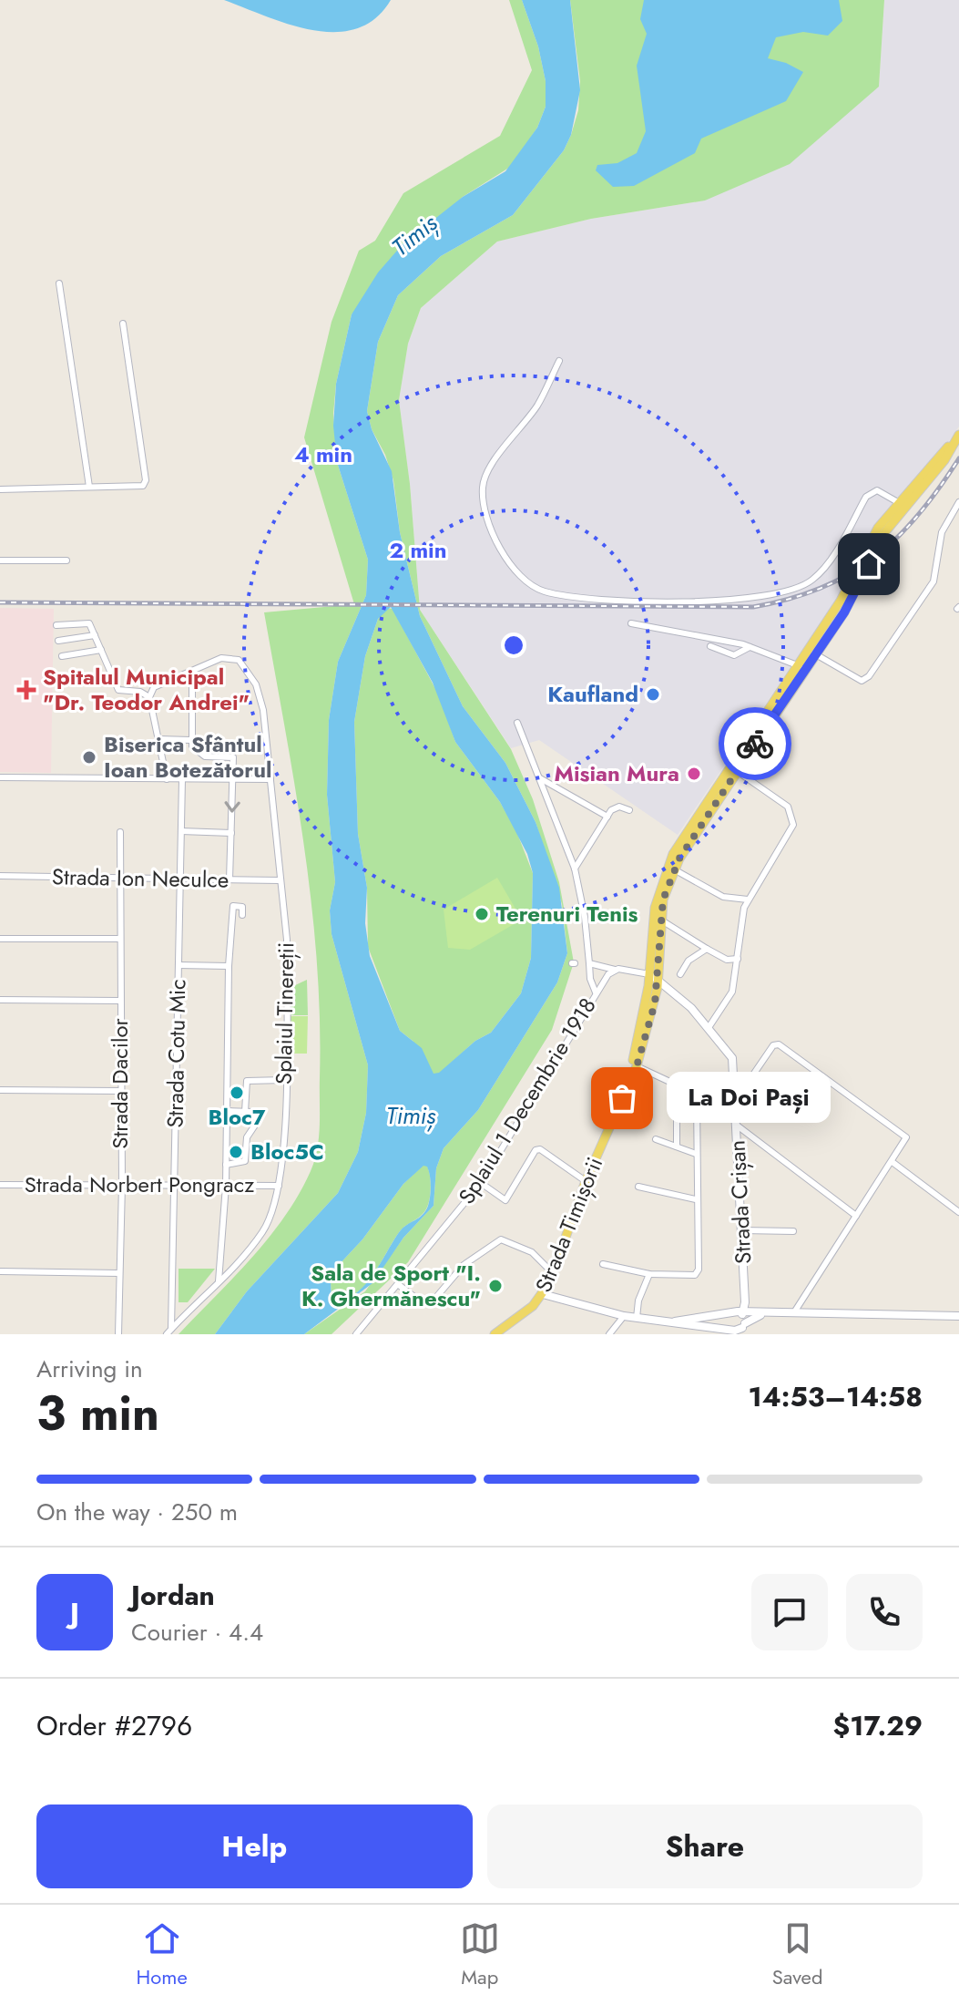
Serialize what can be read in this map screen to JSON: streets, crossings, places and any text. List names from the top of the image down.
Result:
{
  "streets": {
    "main road": ["Strada Crișan", "Strada Timișorii"],
    "street": [
      "Strada Ion Neculce",
      "Splaiul Tinereții",
      "Strada Cotu Mic",
      "Strada Dacilor",
      "Splaiul 1 Decembrie 1918",
      "Strada Norbert Pongracz"
    ]
  },
  "crossings": [
    ["Strada Ion Neculce", "Splaiul Tinereții"],
    ["Strada Ion Neculce", "Strada Cotu Mic"],
    ["Strada Ion Neculce", "Strada Dacilor"],
    ["Splaiul Tinereții", "Strada Cotu Mic"],
    ["Splaiul Tinereții", "Strada Norbert Pongracz"],
    ["Strada Cotu Mic", "Strada Norbert Pongracz"],
    ["Strada Dacilor", "Strada Norbert Pongracz"],
    ["Splaiul 1 Decembrie 1918", "Strada Crișan"],
    ["Splaiul 1 Decembrie 1918", "Strada Timișorii"],
    ["Strada Crișan", "Strada Timișorii"]
  ],
  "water": ["Timiș"],
  "places": {
    "health": ["Spitalul Municipal \"Dr. Teodor Andrei\""],
    "other": [
      "Kaufland",
      "Biserica Sfântul Ioan Botezătorul",
      "Misian Mura",
      "Terenuri Tenis",
      "Bloc7",
      "La Doi Pași",
      "Bloc5C",
      "Sala de Sport \"I. K. Ghermănescu\""
    ]
  },
  "page": {
    "bubble": "La Doi Pași",
    "heading": ["3 min", "Arriving in", "14:53–14:58"],
    "panel": [
      "Jordan",
      "Courier · 4.4",
      "Order #2796",
      "$17.29"
    ],
    "bar": "On the way · 250 m",
    "round": "J",
    "buttons": ["Help", "Share"],
    "tabs": ["Home", "Map", "Saved"]
  },
  "rings": ["4 min", "2 min"]
}
